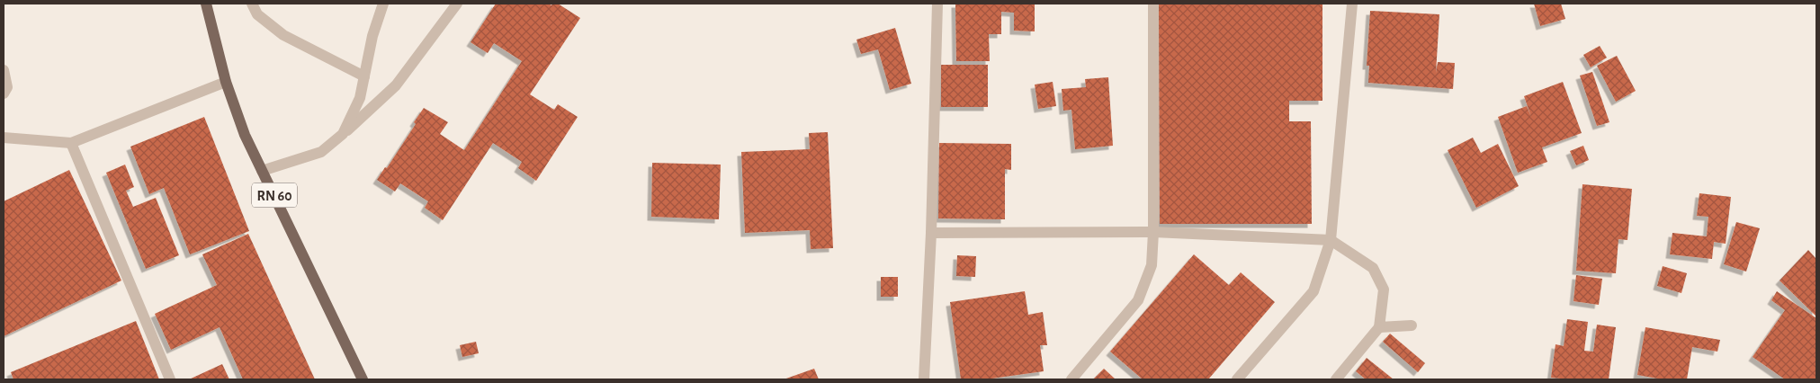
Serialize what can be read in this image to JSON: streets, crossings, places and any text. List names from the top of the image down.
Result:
{
  "streets": {
    "main road": ["RN 60"]
  }
}
